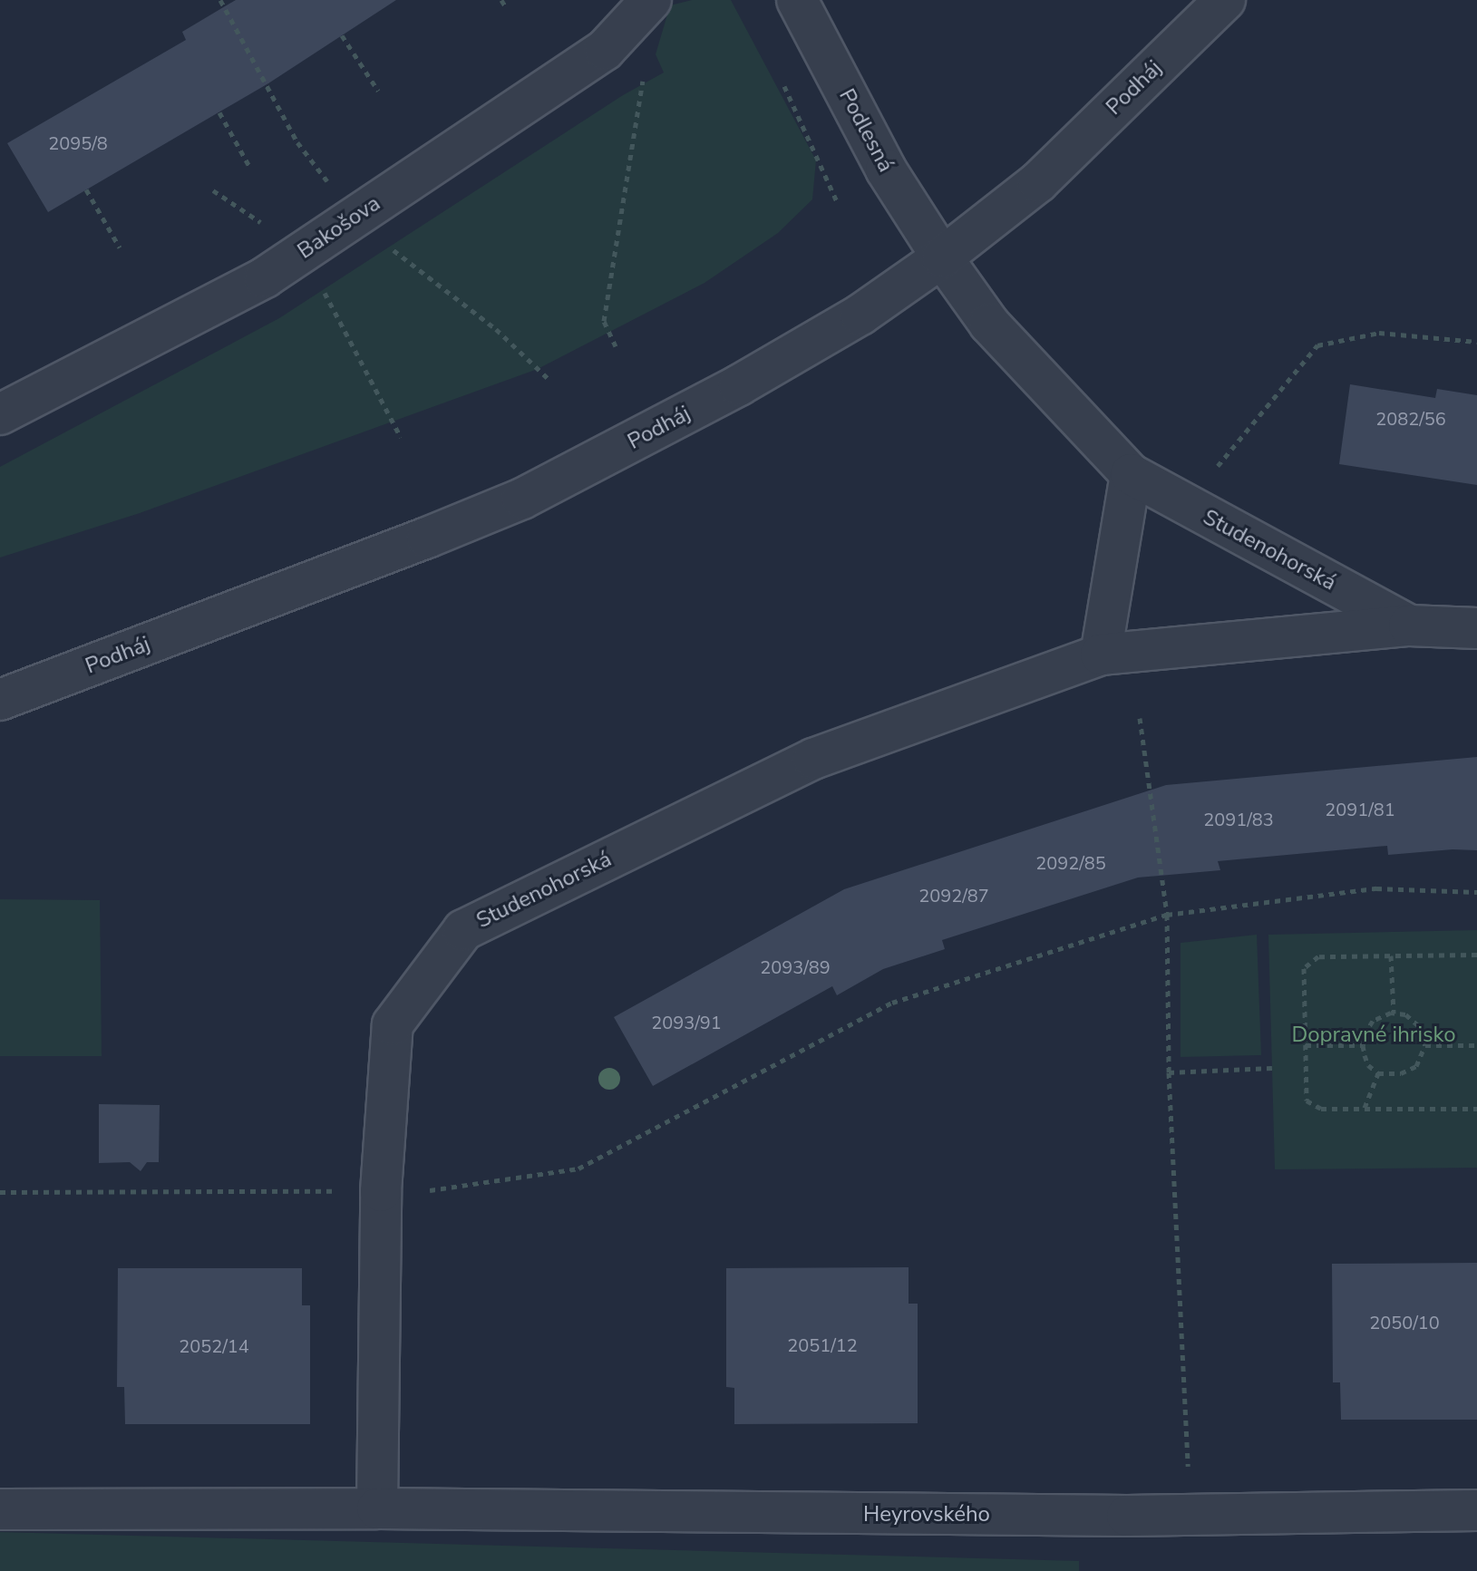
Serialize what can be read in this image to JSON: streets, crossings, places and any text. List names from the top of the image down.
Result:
{
  "streets": {
    "street": [
      "Podháj",
      "Podlesná",
      "Bakošova",
      "Studenohorská",
      "Heyrovského"
    ]
  },
  "crossings": [
    ["Podháj", "Podlesná"],
    ["Podháj", "Studenohorská"],
    ["Podlesná", "Studenohorská"],
    ["Studenohorská", "Heyrovského"]
  ],
  "parks": ["Dopravné ihrisko"],
  "house_numbers": [
    "2095/8",
    "2082/56",
    "2091/81",
    "2091/83",
    "2092/85",
    "2092/87",
    "2093/89",
    "2093/91",
    "2050/10",
    "2051/12",
    "2052/14"
  ]
}
